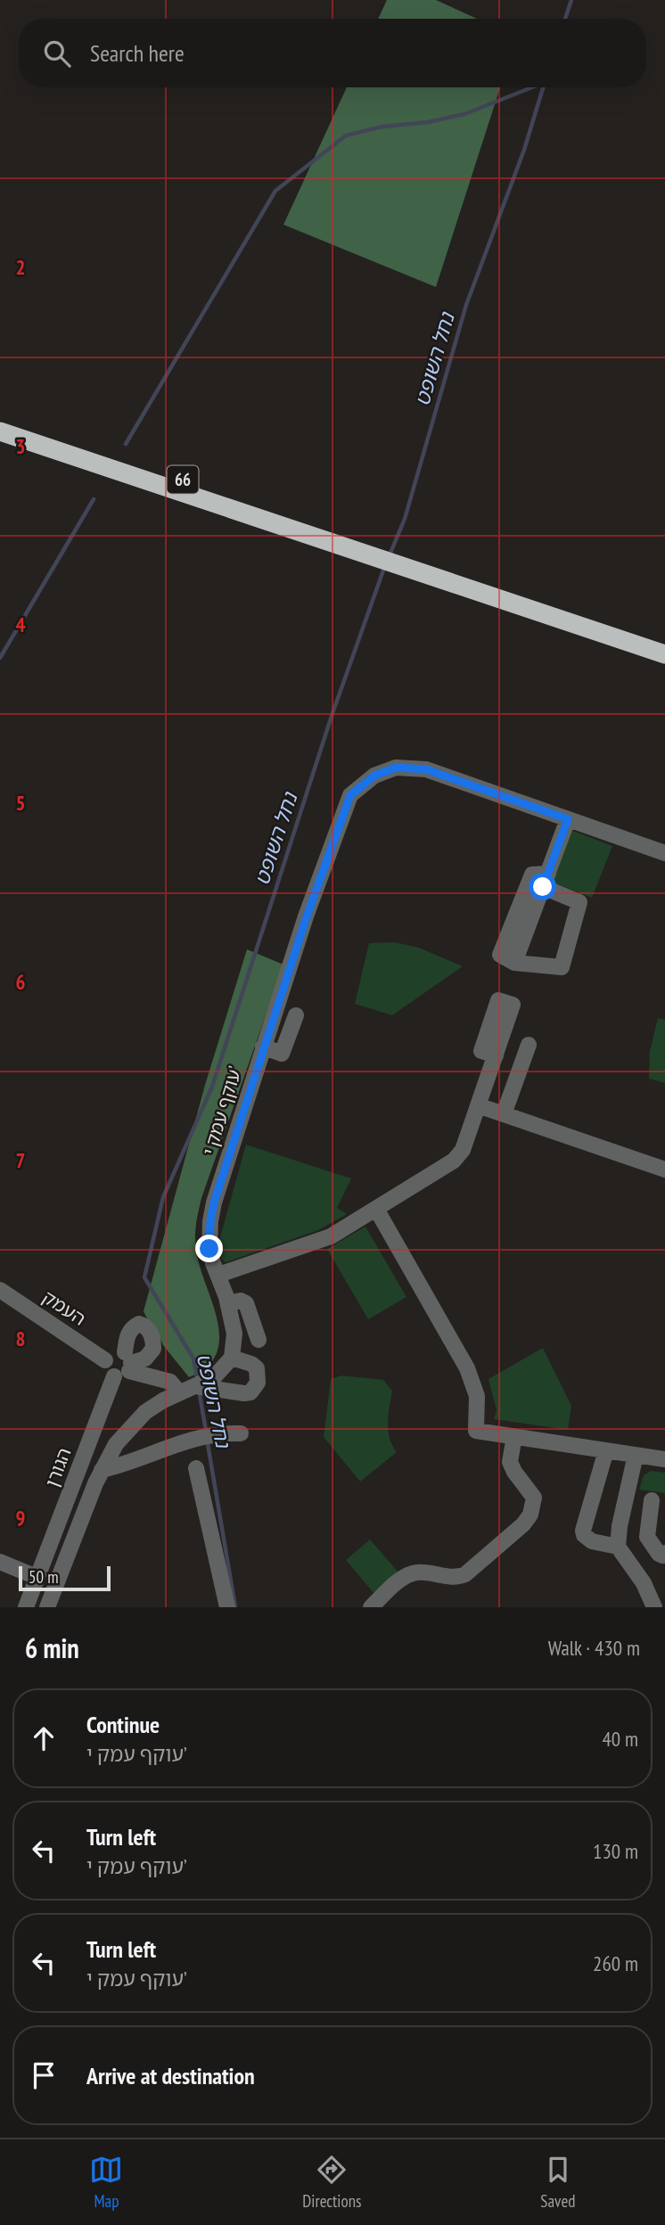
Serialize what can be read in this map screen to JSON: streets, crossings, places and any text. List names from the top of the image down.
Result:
{
  "streets": {
    "highway": ["66"],
    "street": ["עוקף עמק י’", "העמק", "הגורן"]
  },
  "crossings": [
    ["העמק", "הגורן"]
  ],
  "water": ["נחל השופט"],
  "scale_bar": "50 m",
  "page": {
    "search": "Search here",
    "scale": "50 m",
    "heading": ["6 min", "Walk · 430 m"],
    "list": [
      ["Continue", "עוקף עמק י’", "40 m"],
      ["Turn left", "עוקף עמק י’", "130 m"],
      ["Turn left", "עוקף עמק י’", "260 m"],
      "Arrive at destination"
    ],
    "nav": ["Map", "Directions", "Saved"]
  },
  "grid": {
    "rows": [
      "2",
      "3",
      "4",
      "5",
      "6",
      "7",
      "8",
      "9"
    ]
  }
}
